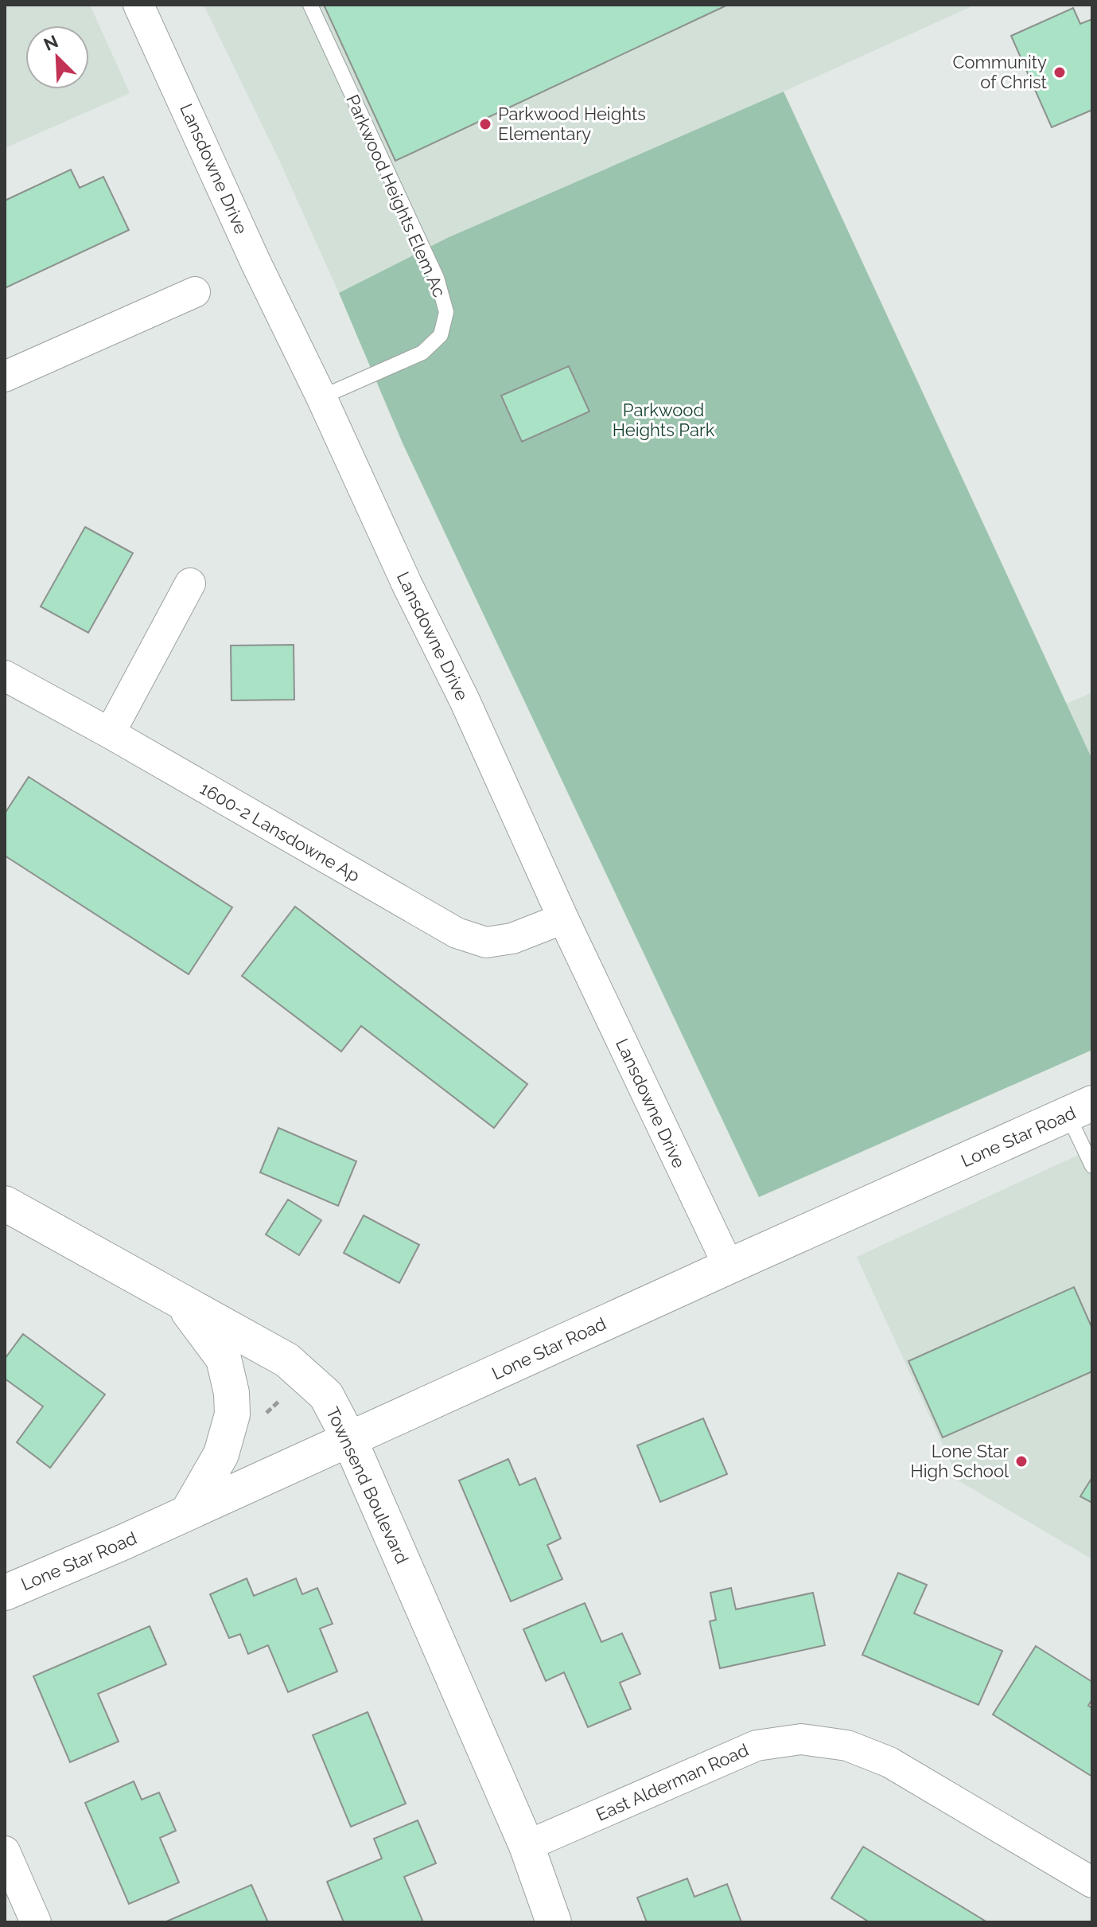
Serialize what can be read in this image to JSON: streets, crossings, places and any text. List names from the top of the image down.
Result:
{
  "streets": {
    "street": [
      "Lansdowne Drive",
      "1600-2 Lansdowne Ap",
      "Lone Star Road",
      "Townsend Boulevard",
      "East Alderman Road"
    ],
    "lane": ["Parkwood Heights Elem Ac"]
  },
  "crossings": [
    ["Lansdowne Drive", "Parkwood Heights Elem Ac"],
    ["Lansdowne Drive", "1600-2 Lansdowne Ap"],
    ["Lansdowne Drive", "Lone Star Road"],
    ["Lone Star Road", "Townsend Boulevard"],
    ["Townsend Boulevard", "East Alderman Road"]
  ],
  "parks": ["Parkwood Heights Park"],
  "places": ["Community of Christ", "Parkwood Heights Elementary", "Lone Star High School"],
  "north": "top left"
}
